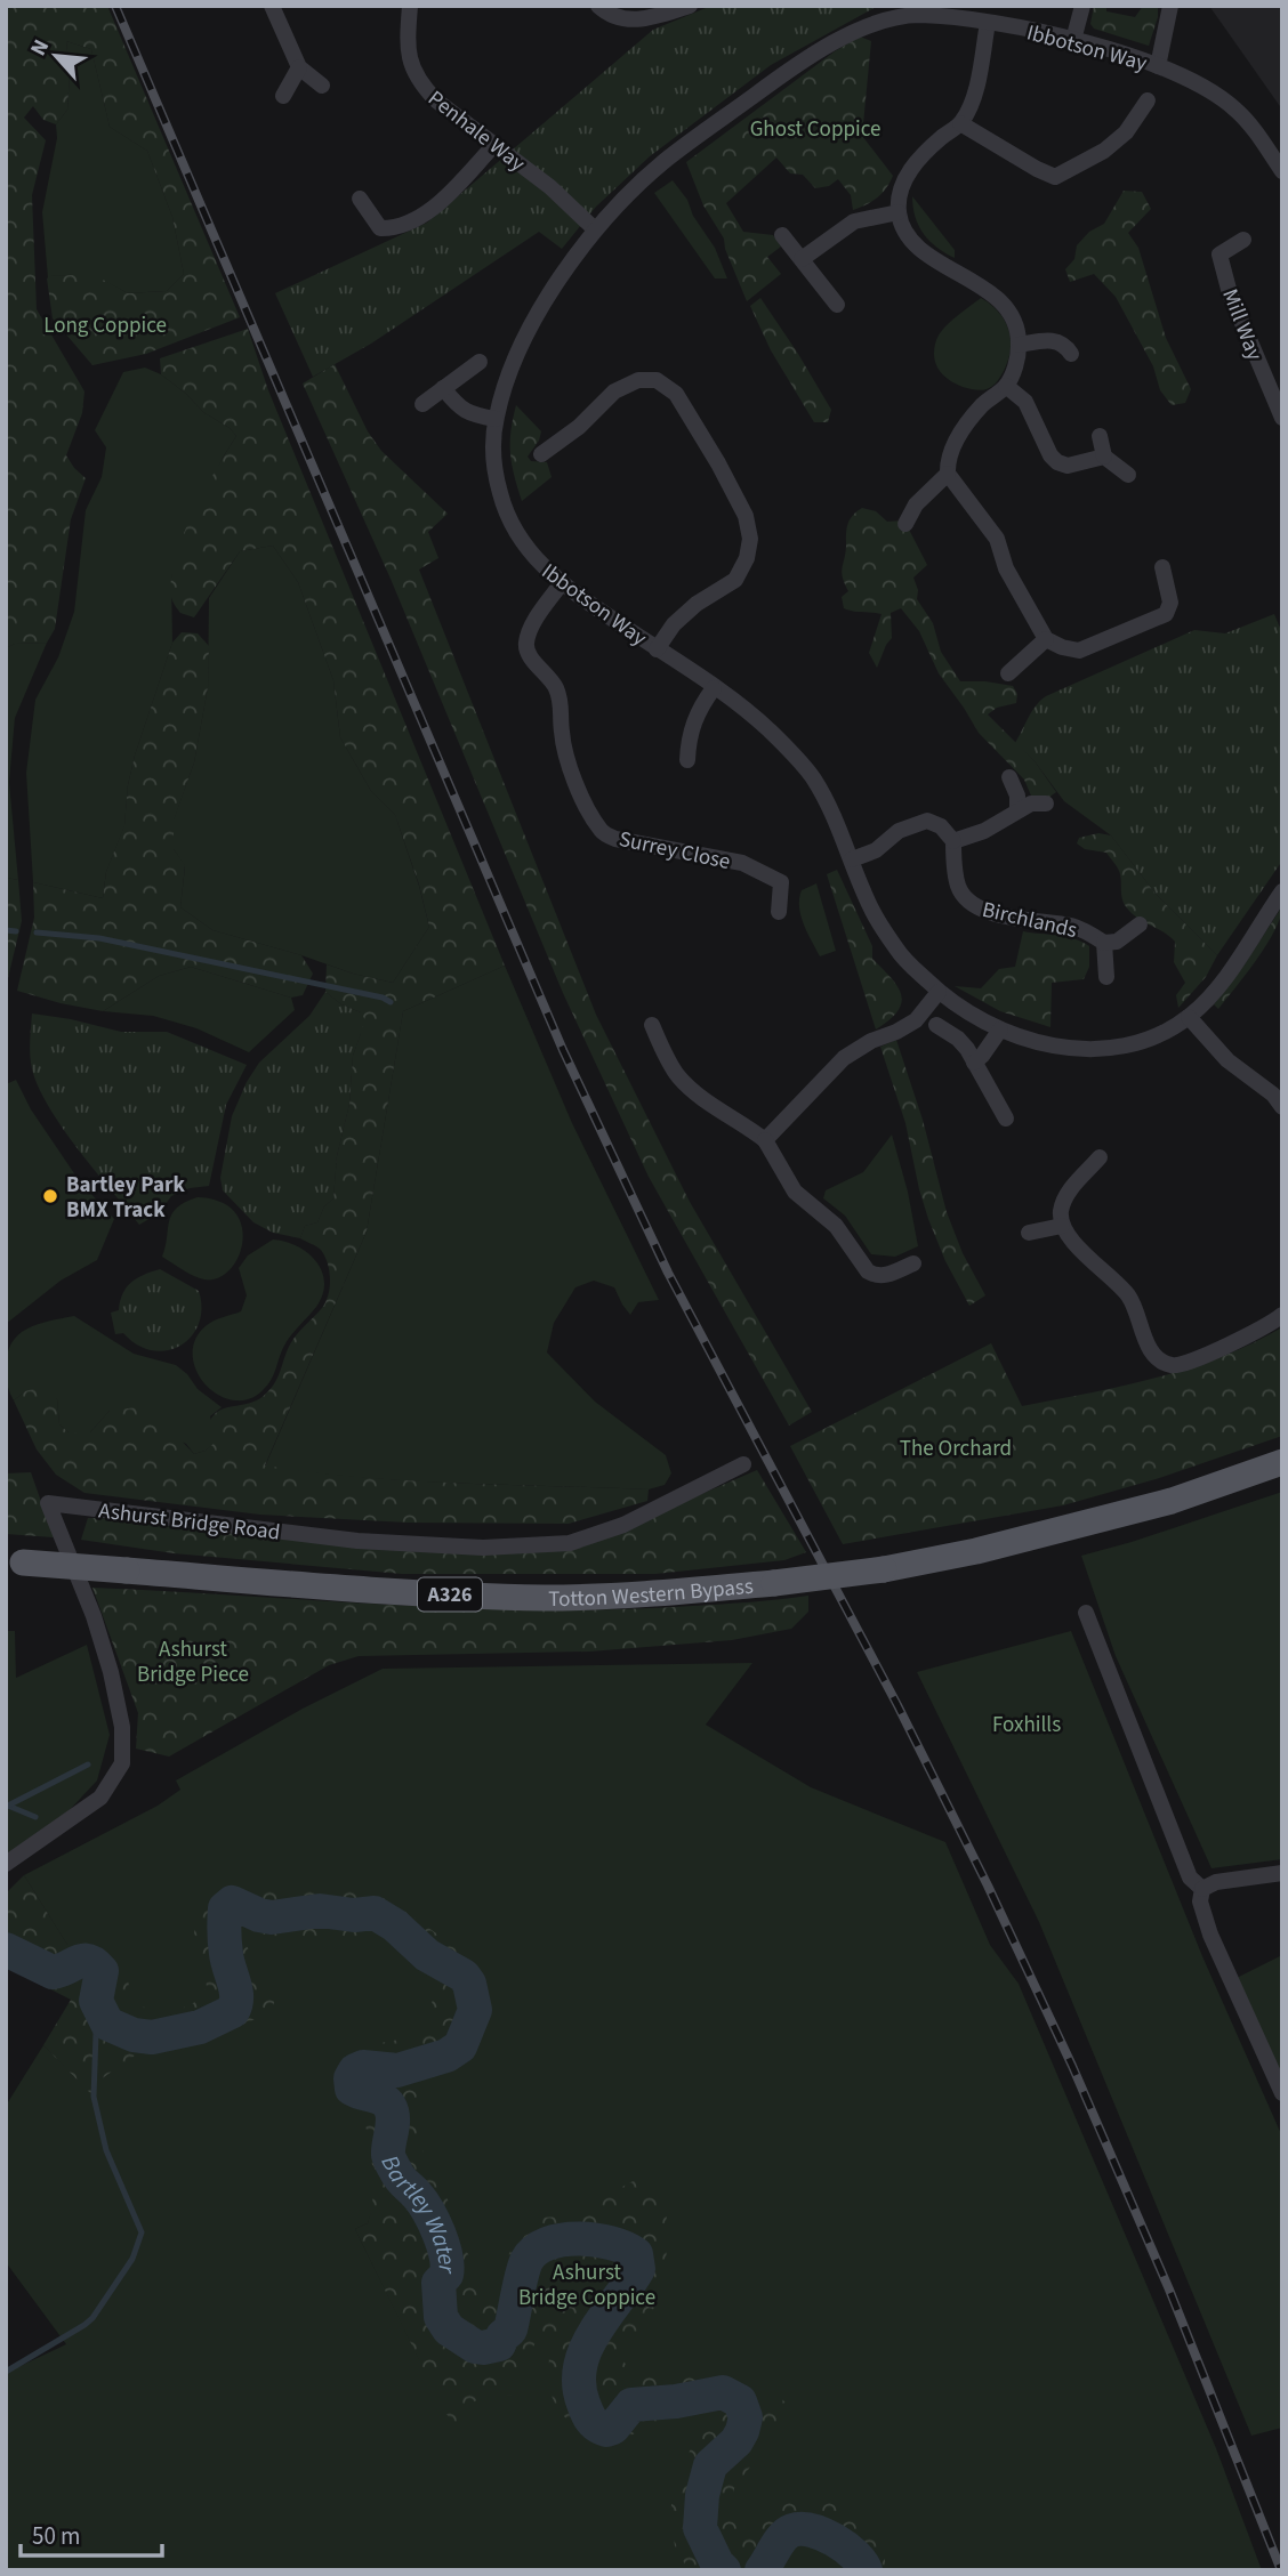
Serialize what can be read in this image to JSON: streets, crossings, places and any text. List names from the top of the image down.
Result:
{
  "streets": {
    "main road": ["Totton Western Bypass", "A326"],
    "street": [
      "Ibbotson Way",
      "Penhale Way",
      "Mill Way",
      "Surrey Close",
      "Birchlands",
      "Ashurst Bridge Road"
    ]
  },
  "crossings": [
    ["Ibbotson Way", "Penhale Way"],
    ["Ibbotson Way", "Surrey Close"]
  ],
  "water": ["Bartley Water"],
  "parks": [
    "Ghost Coppice",
    "Long Coppice",
    "The Orchard",
    "Ashurst Bridge Piece",
    "Foxhills",
    "Ashurst Bridge Coppice"
  ],
  "places": ["Bartley Park BMX Track"],
  "scale_bar": "50 m",
  "north": "top left"
}
